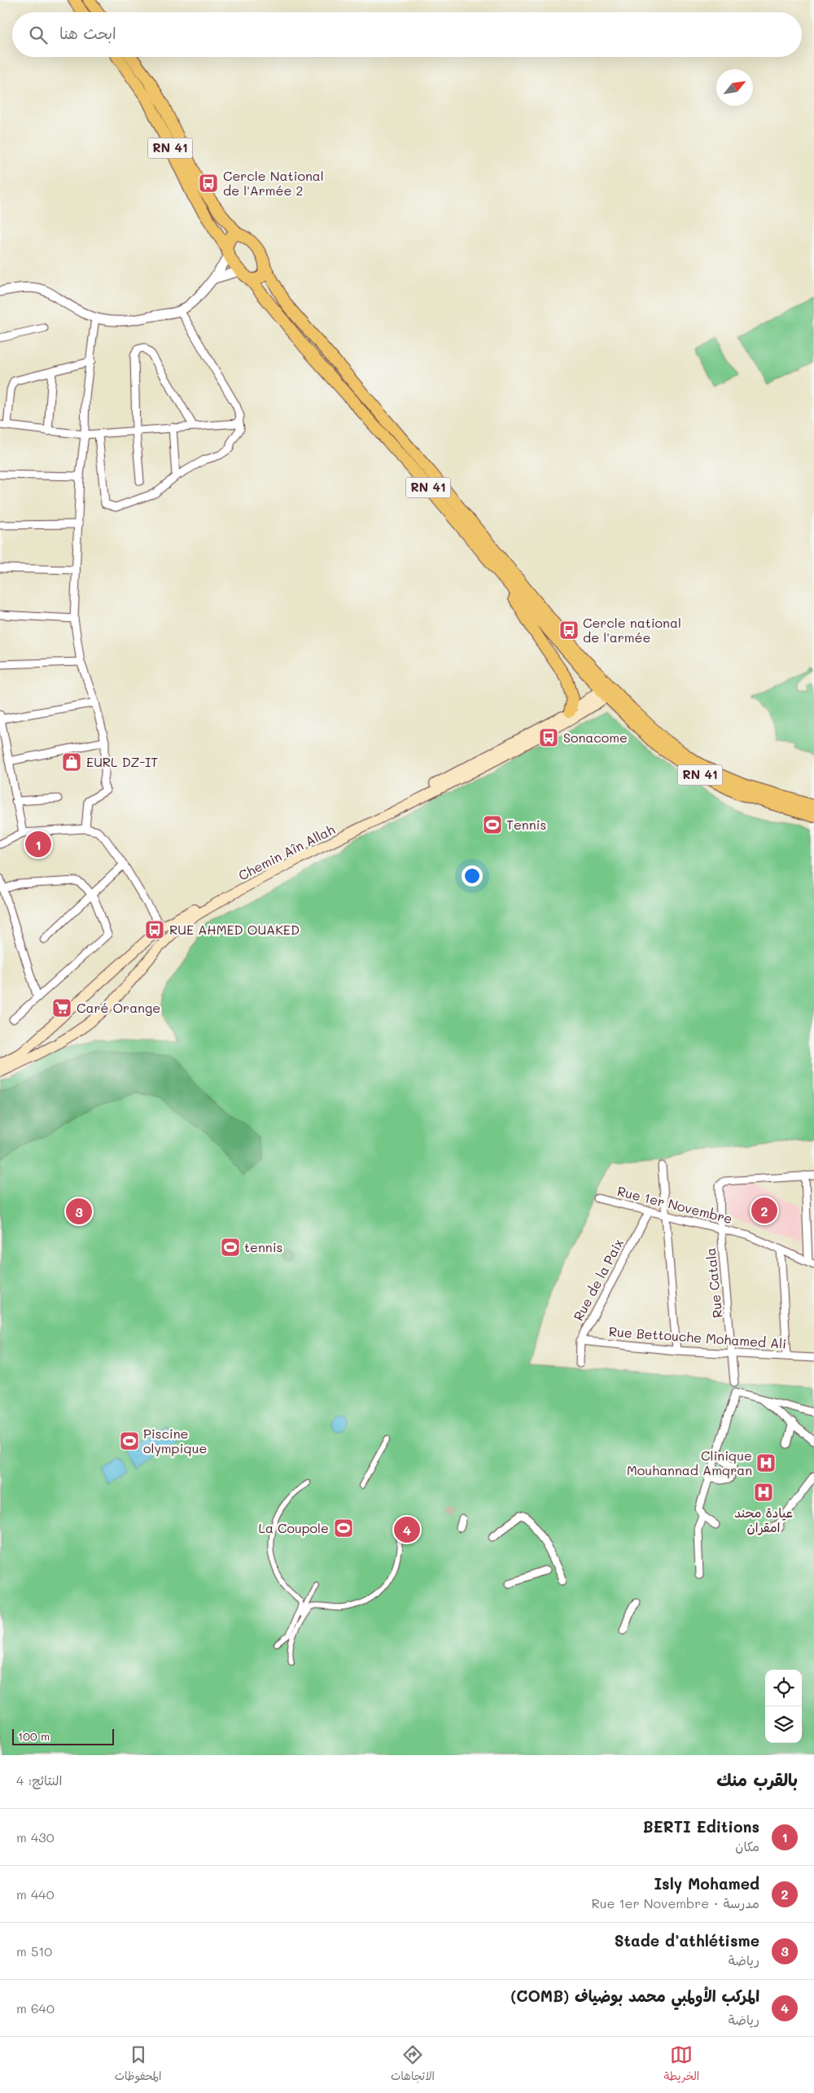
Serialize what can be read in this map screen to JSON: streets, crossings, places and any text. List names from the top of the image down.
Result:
{
  "streets": {
    "highway": ["RN 41"],
    "main road": ["Chemin Aîn Allah"],
    "street": [
      "Rue 1er Novembre",
      "Rue de la Paix",
      "Rue Catala",
      "Rue Bettouche Mohamed Ali"
    ]
  },
  "crossings": [
    ["RN 41", "Chemin Aîn Allah"],
    ["Rue 1er Novembre", "Rue de la Paix"],
    ["Rue 1er Novembre", "Rue Catala"],
    ["Rue de la Paix", "Rue Bettouche Mohamed Ali"],
    ["Rue Catala", "Rue Bettouche Mohamed Ali"]
  ],
  "places": {
    "bus stop": [
      "Cercle National de l'Armée 2",
      "Cercle national de l'armée",
      "Sonacome",
      "RUE AHMED OUAKED"
    ],
    "shop": ["EURL DZ-IT"],
    "sports": [
      "Tennis",
      "tennis",
      "Piscine olympique",
      "La Coupole"
    ],
    "supermarket": ["Caré Orange"],
    "hospital": ["Clinique Mouhannad Amqran", "عيادة محند امقران"]
  },
  "scale_bar": "100 m",
  "north": "top right",
  "page": {
    "search": "ابحث هنا",
    "pins": [
      "1",
      "2",
      "3",
      "4"
    ],
    "scale": "100 m",
    "heading": ["بالقرب منك", "النتائج: 4"],
    "list": [
      {
        "mark": "1",
        "name": "BERTI Editions",
        "note": "مكان",
        "value": "430 m"
      },
      {
        "mark": "2",
        "name": "Isly Mohamed",
        "note": "مدرسة · Rue 1er Novembre",
        "value": "440 m"
      },
      {
        "mark": "3",
        "name": "Stade d’athlétisme",
        "note": "رياضة",
        "value": "510 m"
      },
      {
        "mark": "4",
        "name": "المركب الأولمبي محمد بوضياف (COMB)",
        "note": "رياضة",
        "value": "640 m"
      }
    ],
    "nav": ["الخريطة", "الاتجاهات", "المحفوظات"]
  }
}
